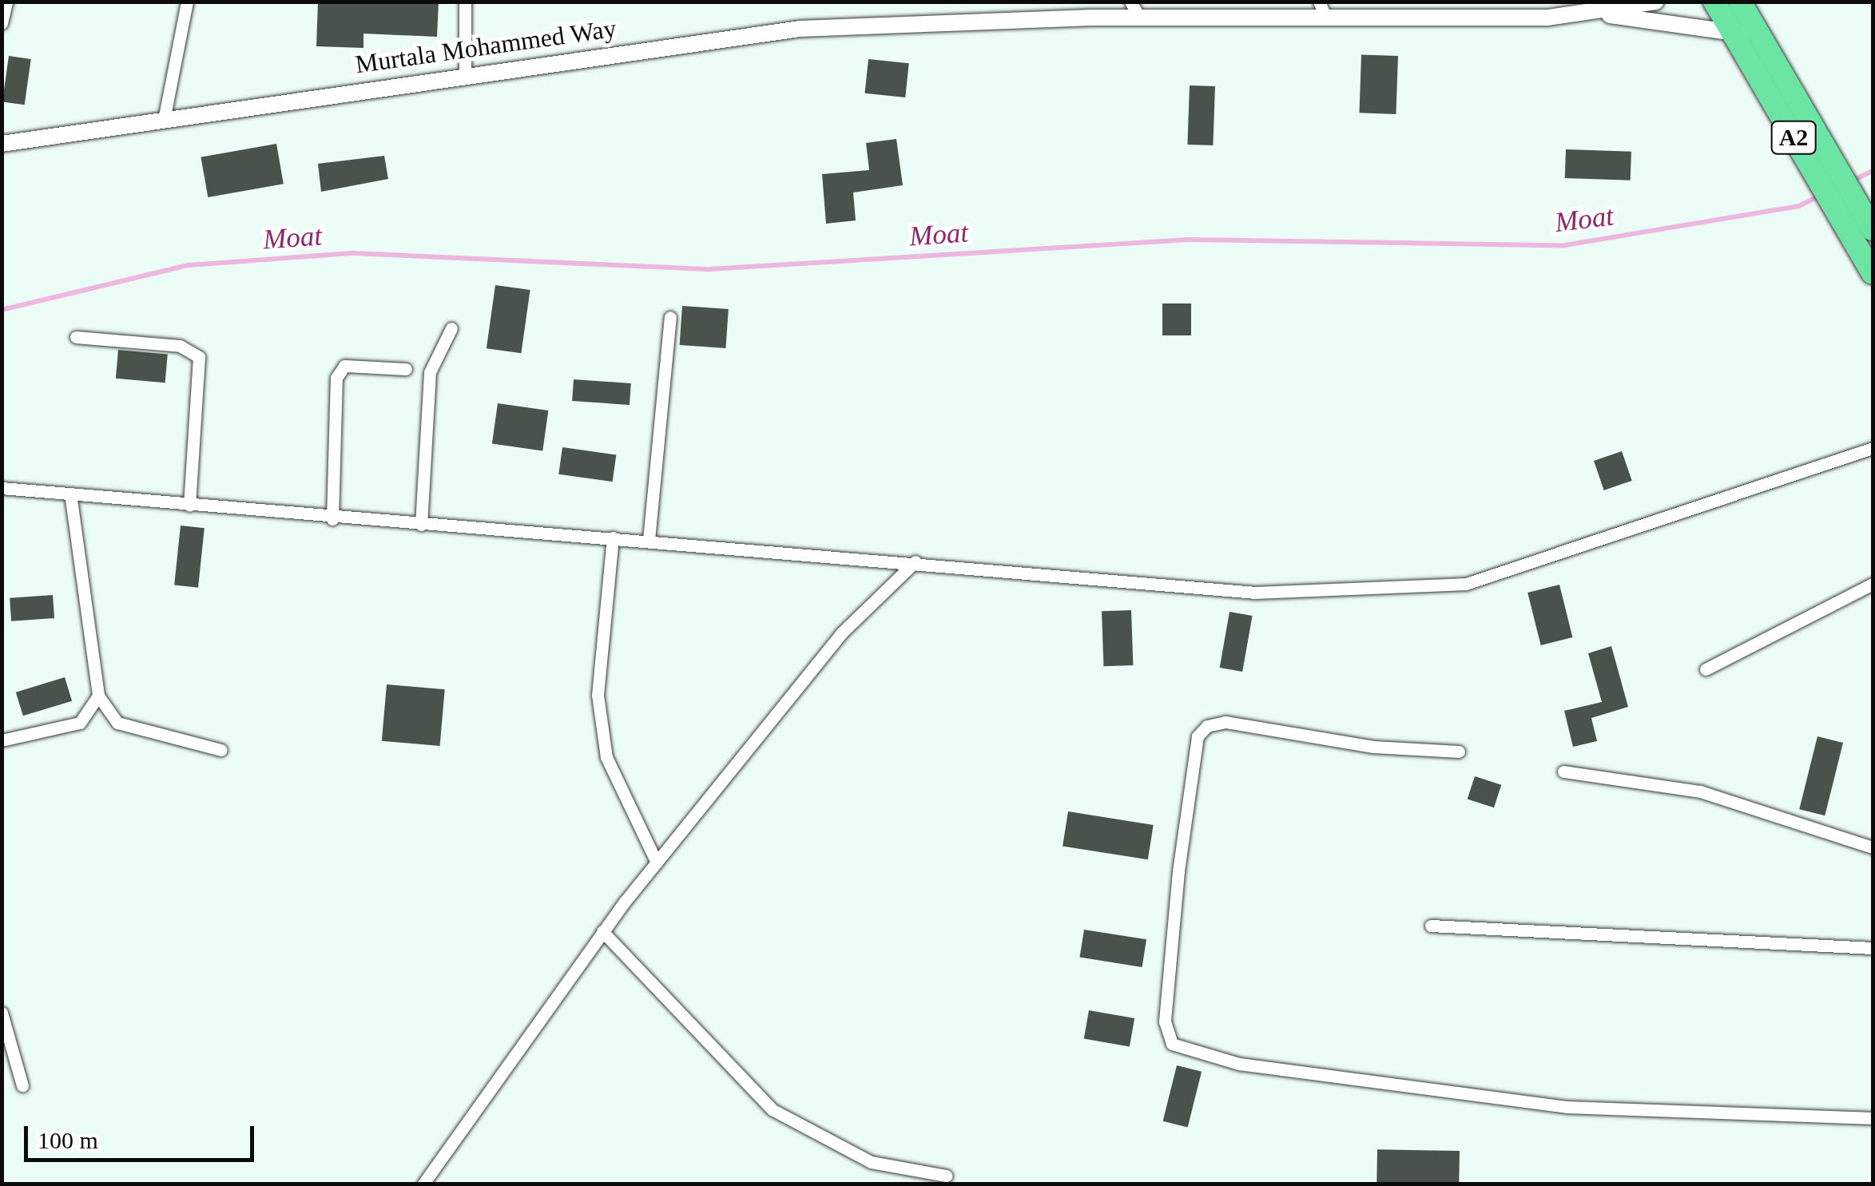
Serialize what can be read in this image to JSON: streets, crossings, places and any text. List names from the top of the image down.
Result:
{
  "streets": {
    "highway": ["A2"],
    "street": ["Murtala Mohammed Way"]
  },
  "water": ["Moat"],
  "scale_bar": "100 m"
}
